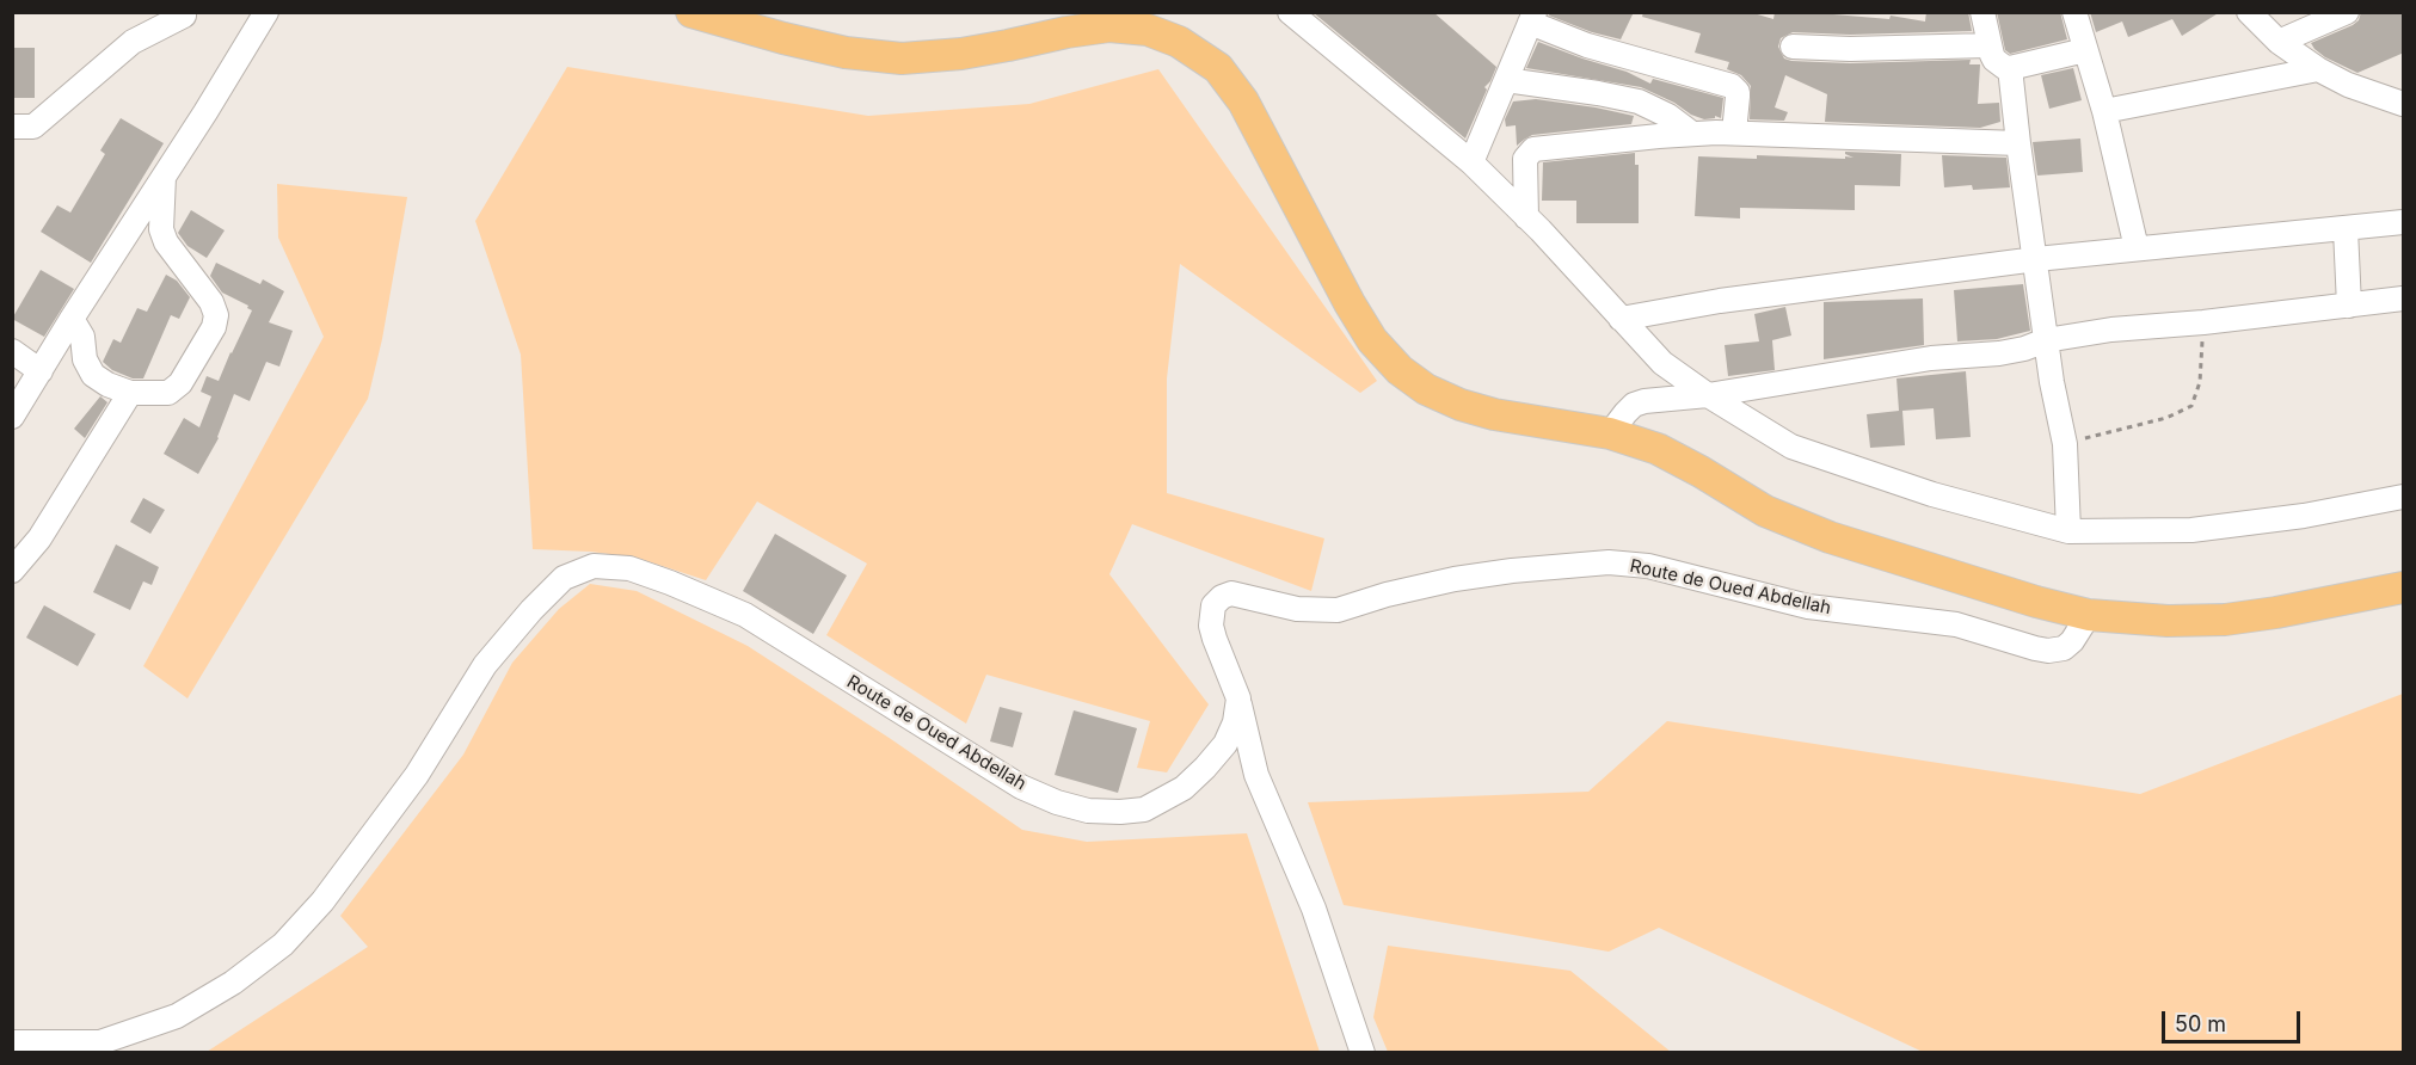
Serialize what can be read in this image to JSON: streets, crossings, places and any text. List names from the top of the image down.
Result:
{
  "streets": {
    "street": ["Route de Oued Abdellah"]
  },
  "scale_bar": "50 m"
}
